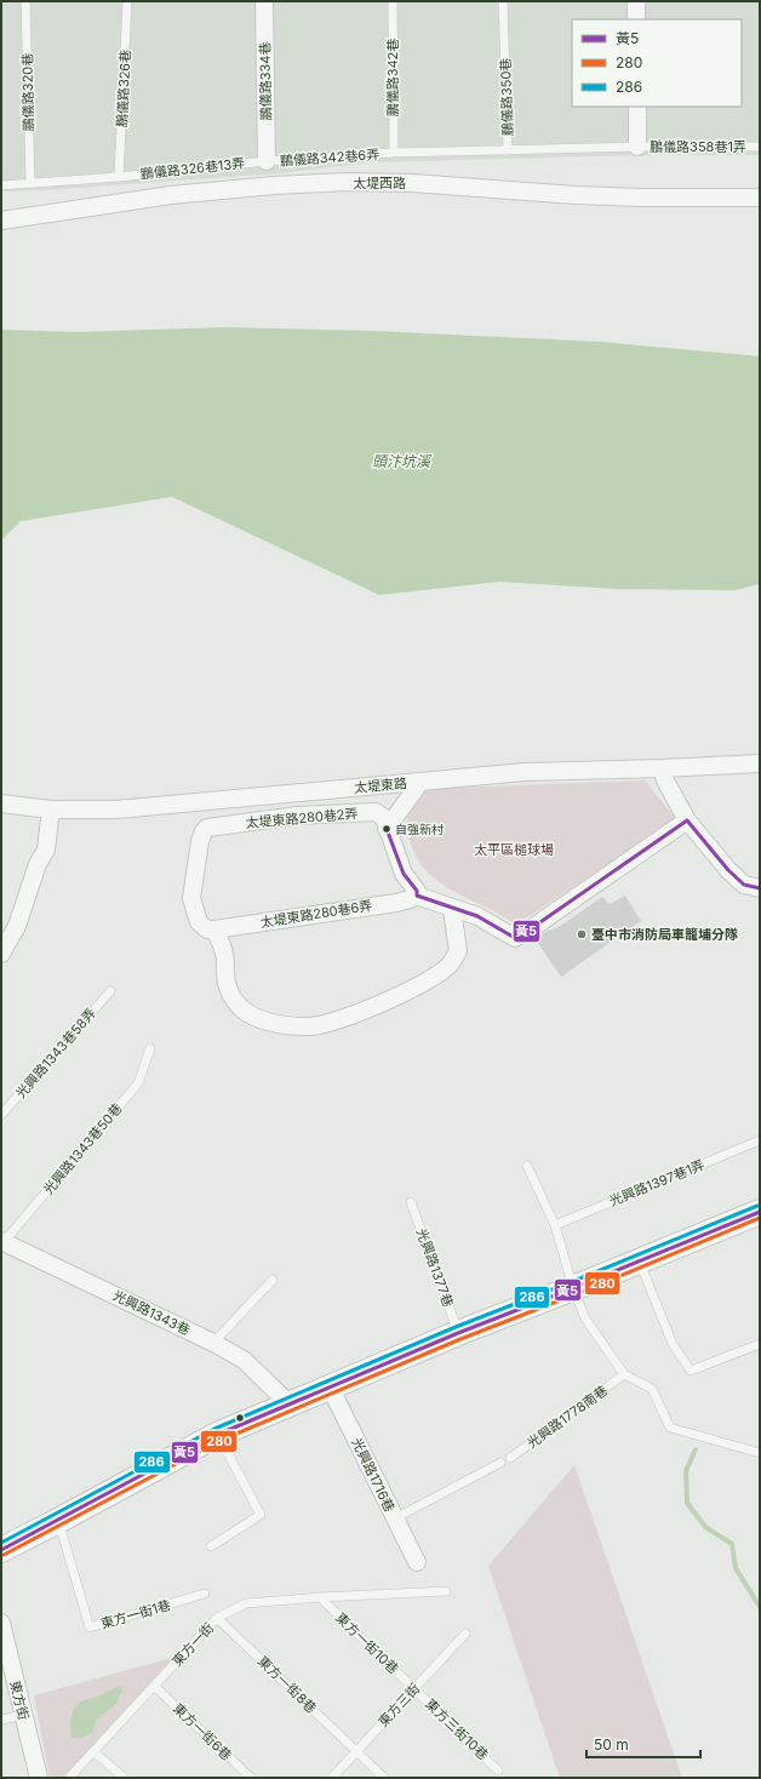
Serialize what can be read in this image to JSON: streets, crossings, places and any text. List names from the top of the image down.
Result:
{
  "streets": {
    "street": [
      "鵬儀路334巷",
      "太堤西路",
      "太堤東路",
      "太堤東路280巷2弄",
      "太堤東路280巷6弄",
      "光興路1343巷",
      "光興路1716巷",
      "東方街"
    ],
    "lane": [
      "鵬儀路342巷",
      "鵬儀路326巷",
      "鵬儀路320巷",
      "鵬儀路350巷",
      "鵬儀路358巷1弄",
      "鵬儀路342巷6弄",
      "鵬儀路326巷13弄",
      "光興路1343巷58弄",
      "光興路1343巷50巷",
      "光興路1397巷1弄",
      "光興路1377巷",
      "光興路1778南巷",
      "東方一街1巷",
      "東方一街10巷",
      "東方一街",
      "東方一街8巷",
      "東方三街",
      "東方三街10巷",
      "東方一街6巷"
    ]
  },
  "crossings": [
    ["鵬儀路342巷", "鵬儀路342巷6弄"],
    ["鵬儀路334巷", "鵬儀路342巷6弄"],
    ["鵬儀路334巷", "鵬儀路326巷13弄"],
    ["鵬儀路326巷", "鵬儀路326巷13弄"],
    ["鵬儀路320巷", "鵬儀路326巷13弄"],
    ["鵬儀路350巷", "鵬儀路358巷1弄"],
    ["鵬儀路350巷", "鵬儀路342巷6弄"],
    ["鵬儀路342巷6弄", "鵬儀路326巷13弄"],
    ["太堤東路280巷2弄", "太堤東路280巷6弄"],
    ["光興路1343巷50巷", "光興路1343巷"],
    ["東方一街10巷", "東方一街"],
    ["東方一街10巷", "東方三街"],
    ["東方一街10巷", "東方三街10巷"],
    ["東方一街", "東方一街8巷"],
    ["東方一街", "東方一街6巷"],
    ["東方一街8巷", "東方三街"],
    ["東方三街", "東方三街10巷"]
  ],
  "water": ["頭汴坑溪"],
  "parks": ["太平區槌球場"],
  "places": ["自強新村", "臺中市消防局車籠埔分隊"],
  "lines": ["transit line 黃5", "transit line 286", "transit line 280"],
  "legend": ["黃5", "280", "286"],
  "scale_bar": "50 m"
}
